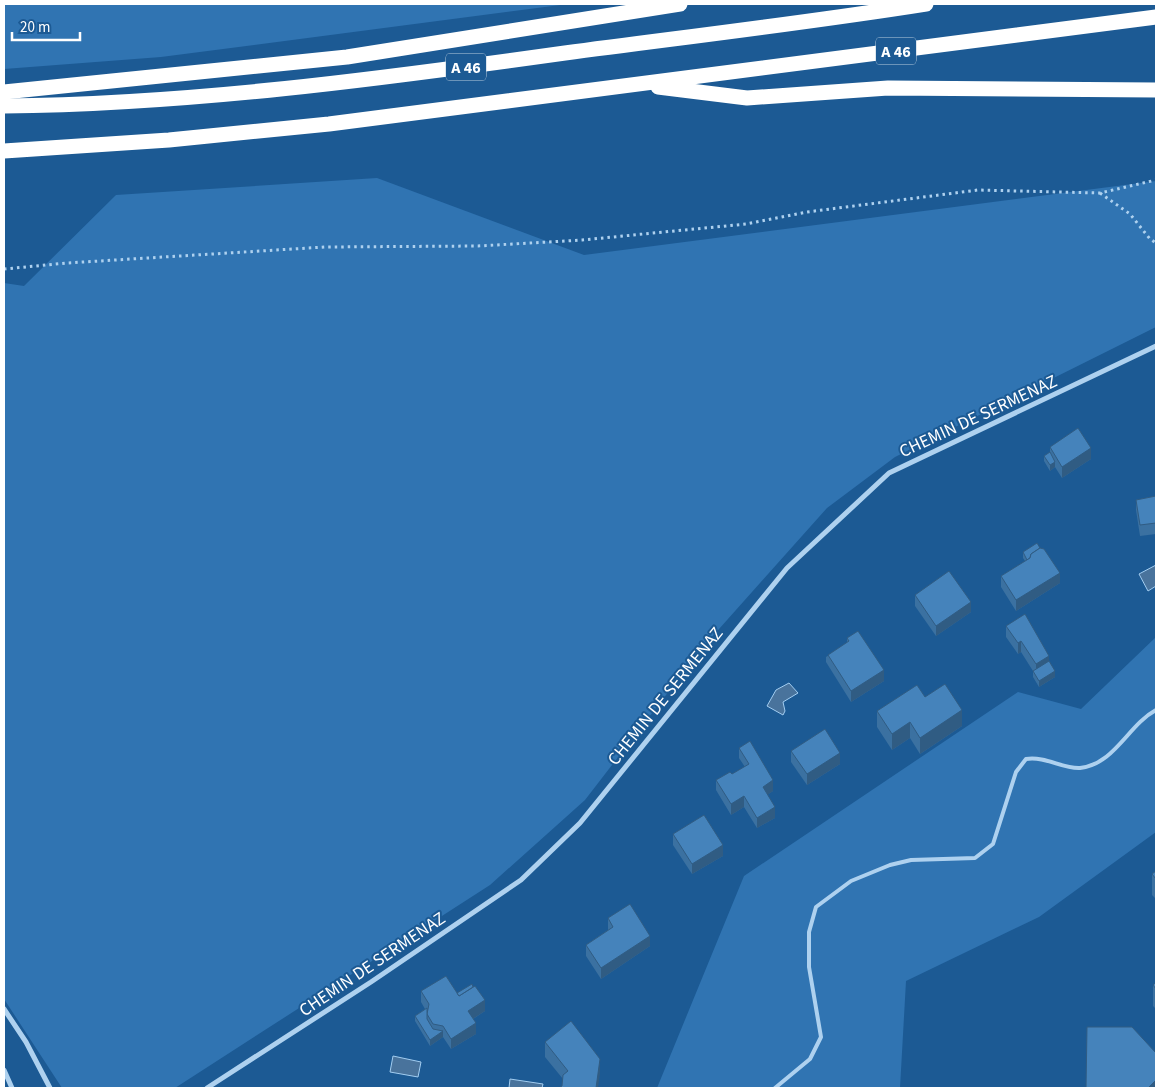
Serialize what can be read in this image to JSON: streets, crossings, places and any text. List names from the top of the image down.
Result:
{
  "streets": {
    "highway": ["A 46"],
    "street": ["CHEMIN DE SERMENAZ"]
  },
  "scale_bar": "20 m"
}
